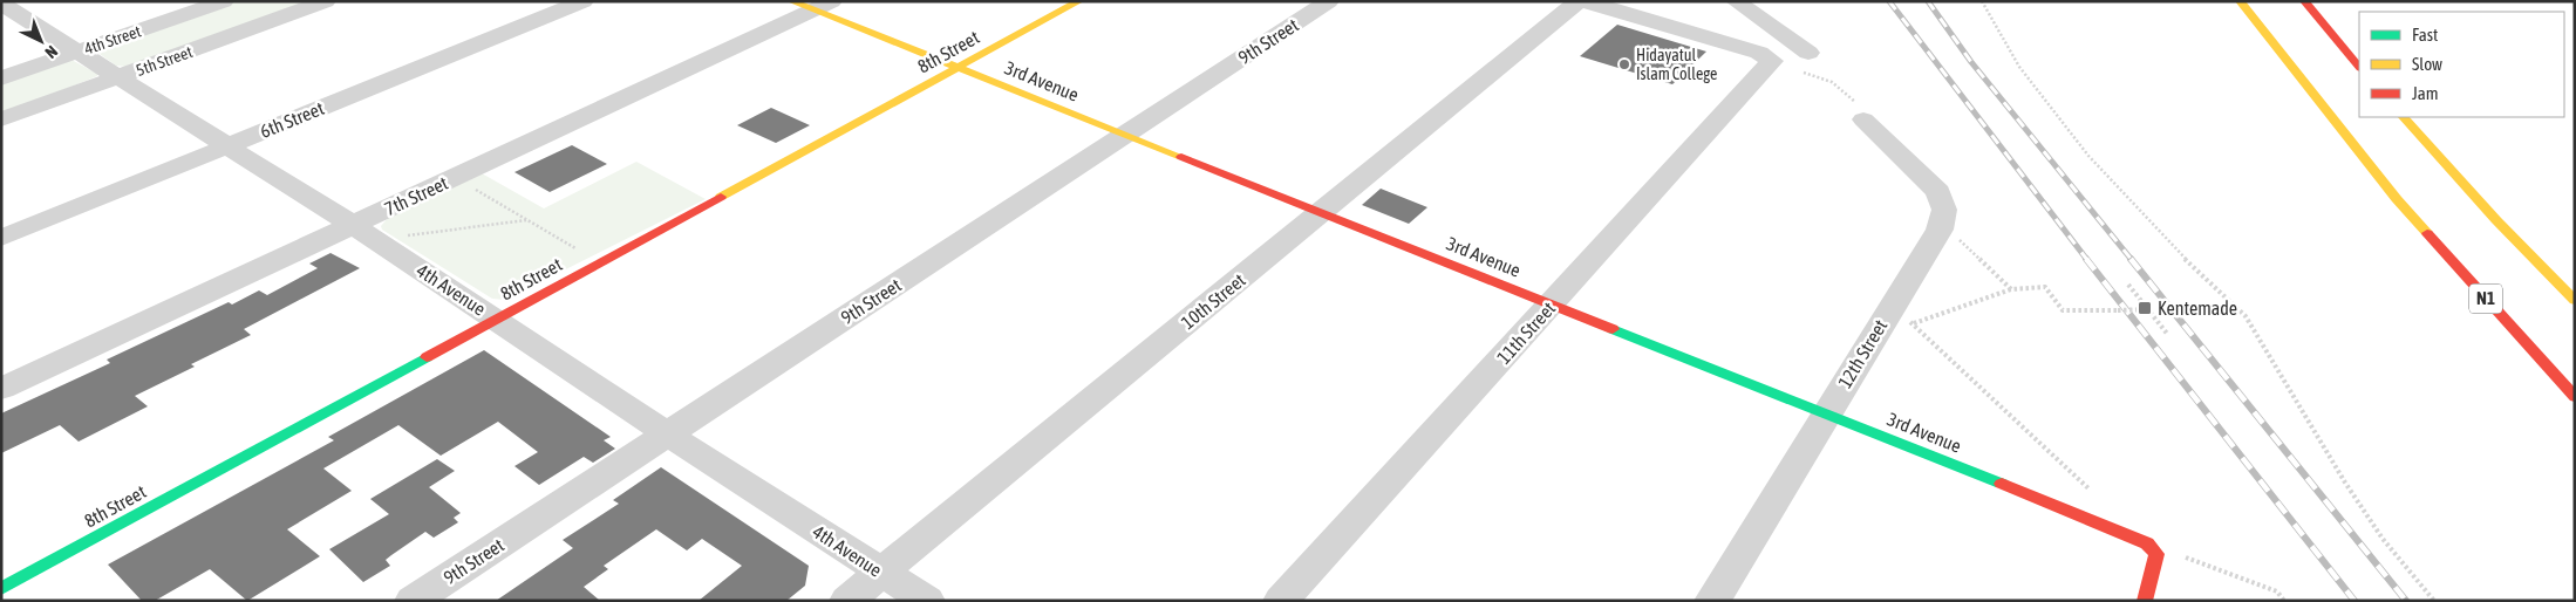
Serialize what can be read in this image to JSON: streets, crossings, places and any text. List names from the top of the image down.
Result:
{
  "streets": {
    "main road": ["8th Street", "3rd Avenue", "N1"],
    "street": [
      "4th Street",
      "9th Street",
      "5th Street",
      "6th Street",
      "7th Street",
      "4th Avenue",
      "10th Street",
      "11th Street",
      "12th Street"
    ]
  },
  "crossings": [
    ["4th Street", "4th Avenue"],
    ["9th Street", "3rd Avenue"],
    ["9th Street", "4th Avenue"],
    ["8th Street", "3rd Avenue"],
    ["8th Street", "4th Avenue"],
    ["5th Street", "4th Avenue"],
    ["3rd Avenue", "7th Street"],
    ["3rd Avenue", "10th Street"],
    ["3rd Avenue", "11th Street"],
    ["3rd Avenue", "12th Street"],
    ["6th Street", "4th Avenue"],
    ["7th Street", "4th Avenue"],
    ["4th Avenue", "10th Street"]
  ],
  "places": {
    "other": ["Hidayatul Islam College"],
    "transit": ["Kentemade"]
  },
  "legend": ["Fast", "Slow", "Jam"],
  "north": "bottom right"
}
